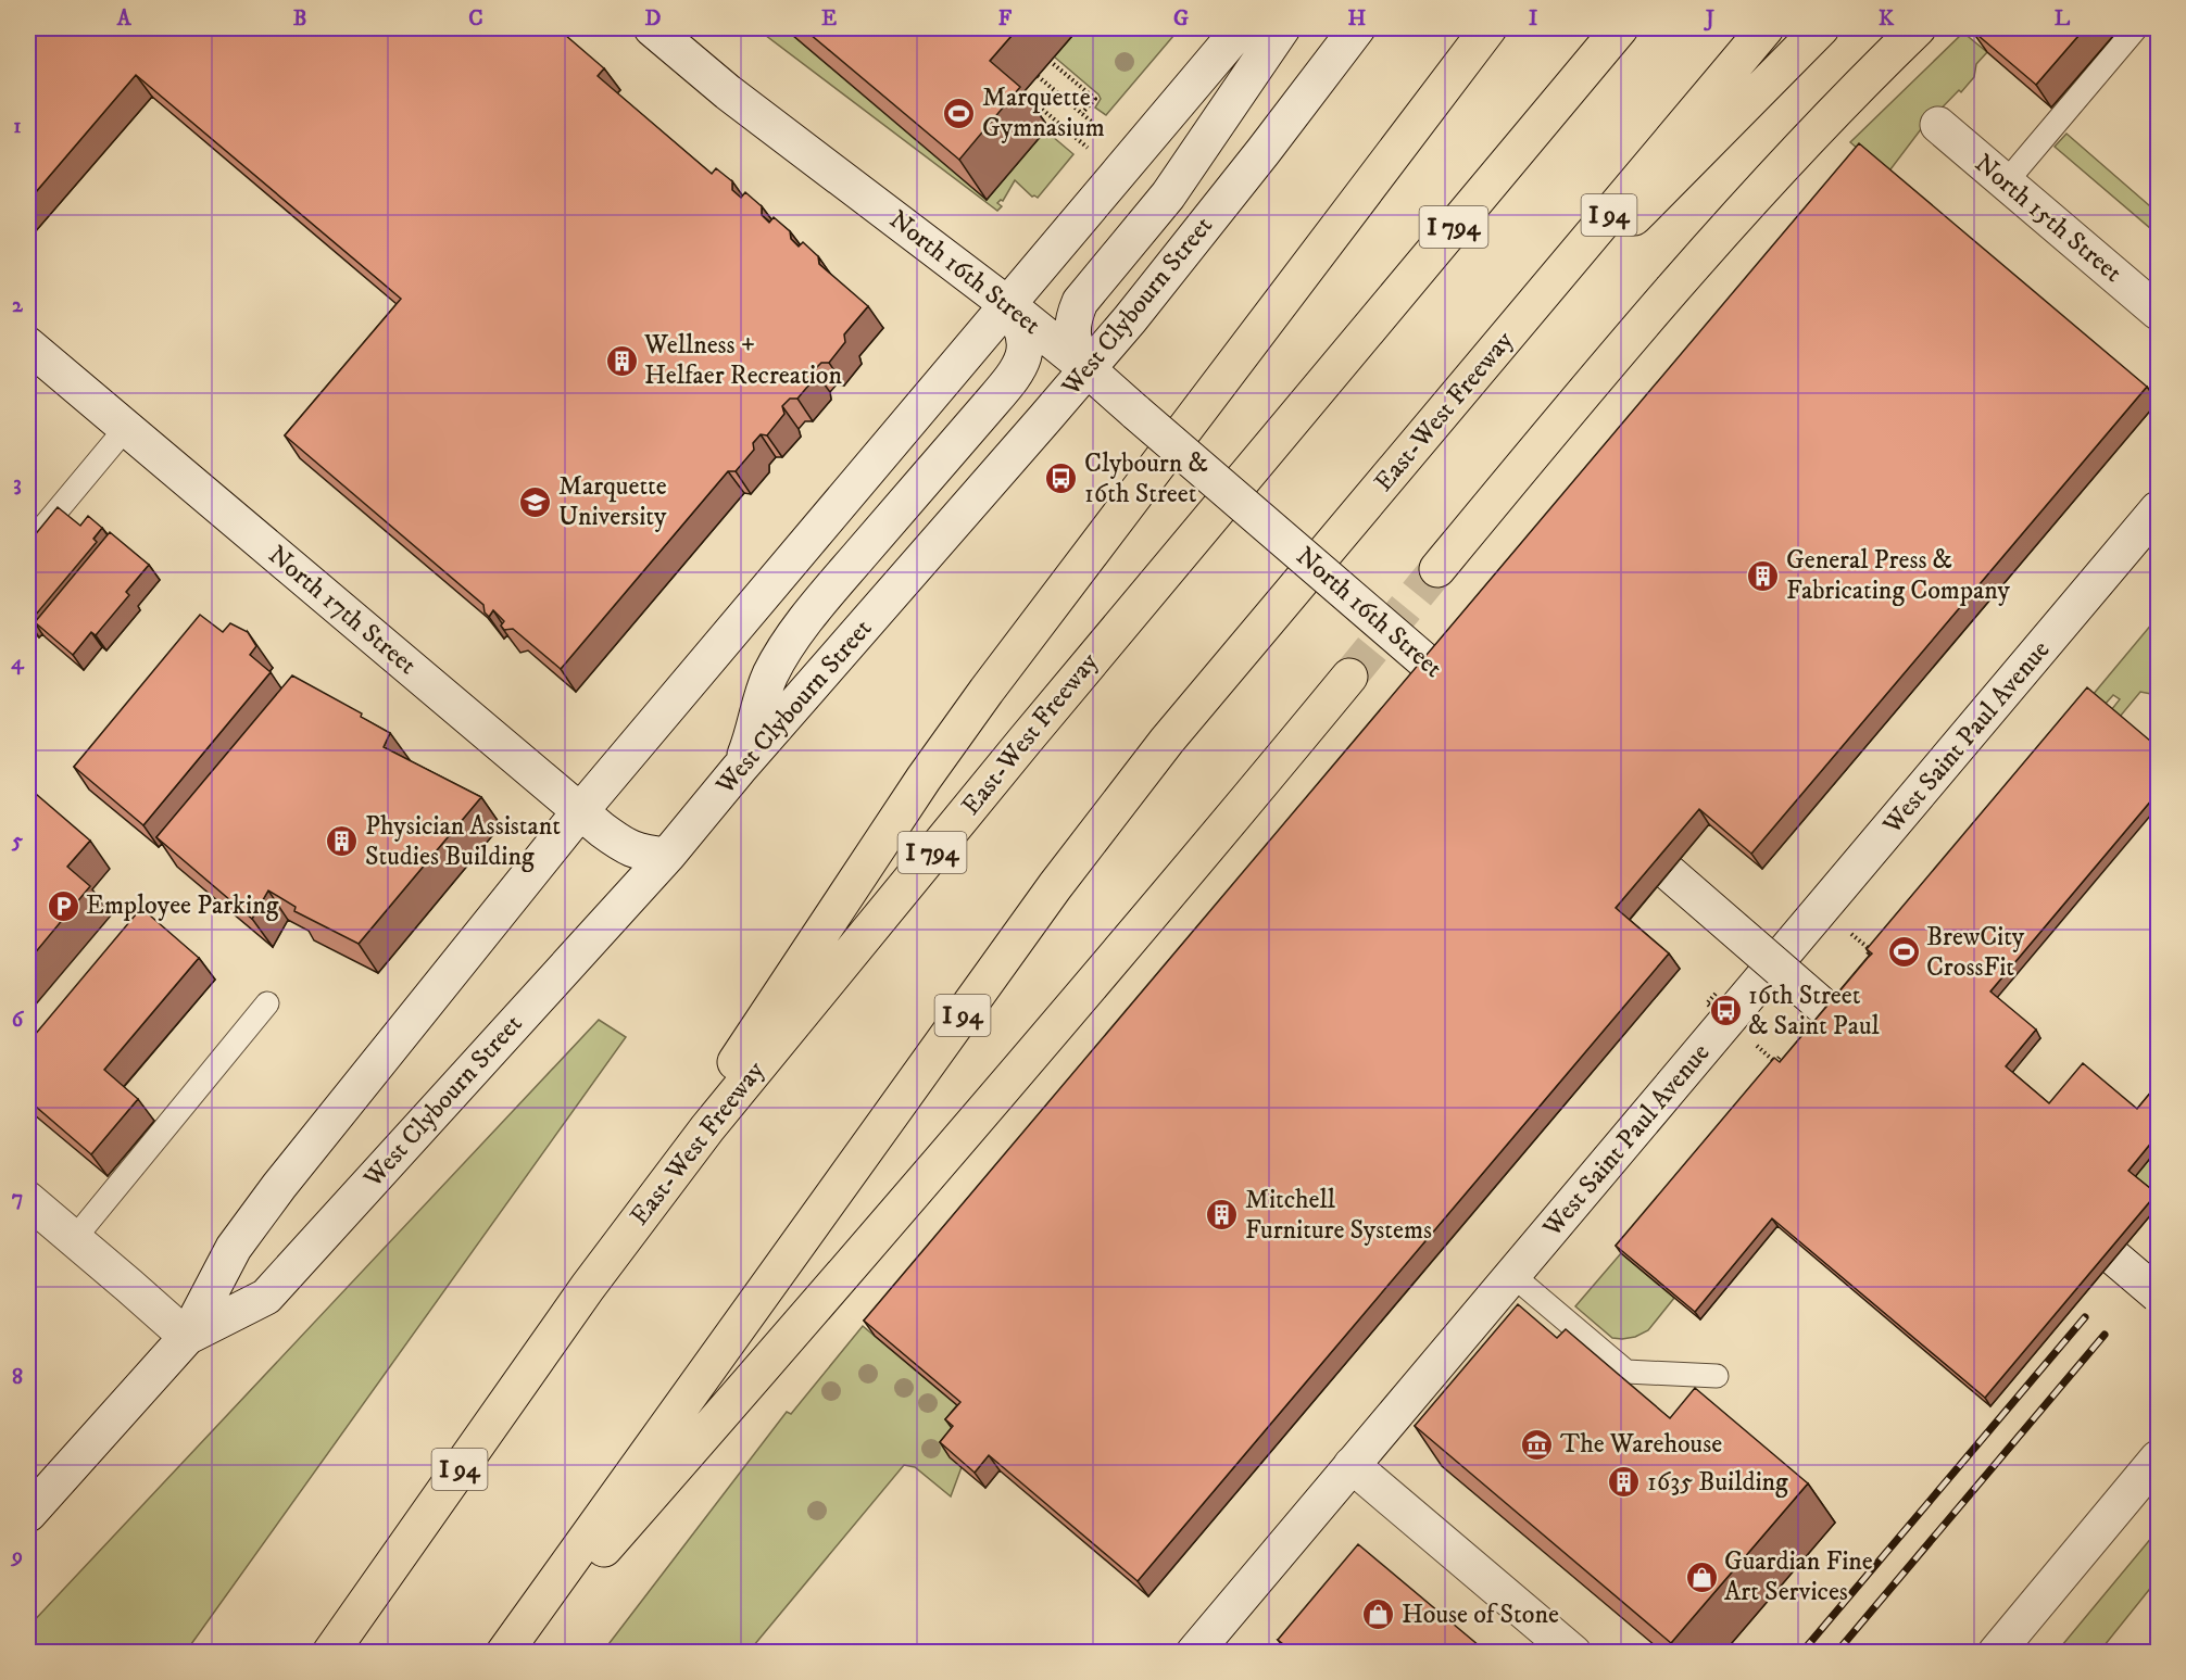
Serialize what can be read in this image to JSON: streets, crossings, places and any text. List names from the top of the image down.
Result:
{
  "streets": {
    "highway": ["I 94", "I 794", "East-West Freeway"],
    "street": [
      "North 15th Street",
      "North 16th Street",
      "West Clybourn Street",
      "North 17th Street",
      "West Saint Paul Avenue"
    ]
  },
  "crossings": [
    ["I 94", "East-West Freeway"],
    ["North 16th Street", "West Clybourn Street"],
    ["West Clybourn Street", "North 17th Street"]
  ],
  "places": {
    "sports": ["Marquette Gymnasium", "BrewCity CrossFit"],
    "building": [
      "Wellness + Helfaer Recreation",
      "General Press & Fabricating Company",
      "Physician Assistant Studies Building",
      "Mitchell Furniture Systems",
      "1635 Building"
    ],
    "bus stop": ["Clybourn & 16th Street", "16th Street & Saint Paul"],
    "school or university": ["Marquette University"],
    "parking": ["Employee Parking"],
    "museum": ["The Warehouse"],
    "shop": ["Guardian Fine Art Services", "House of Stone"]
  },
  "grid": {
    "columns": [
      "A",
      "B",
      "C",
      "D",
      "E",
      "F",
      "G",
      "H",
      "I",
      "J",
      "K",
      "L"
    ],
    "rows": [
      "1",
      "2",
      "3",
      "4",
      "5",
      "6",
      "7",
      "8",
      "9"
    ]
  }
}
